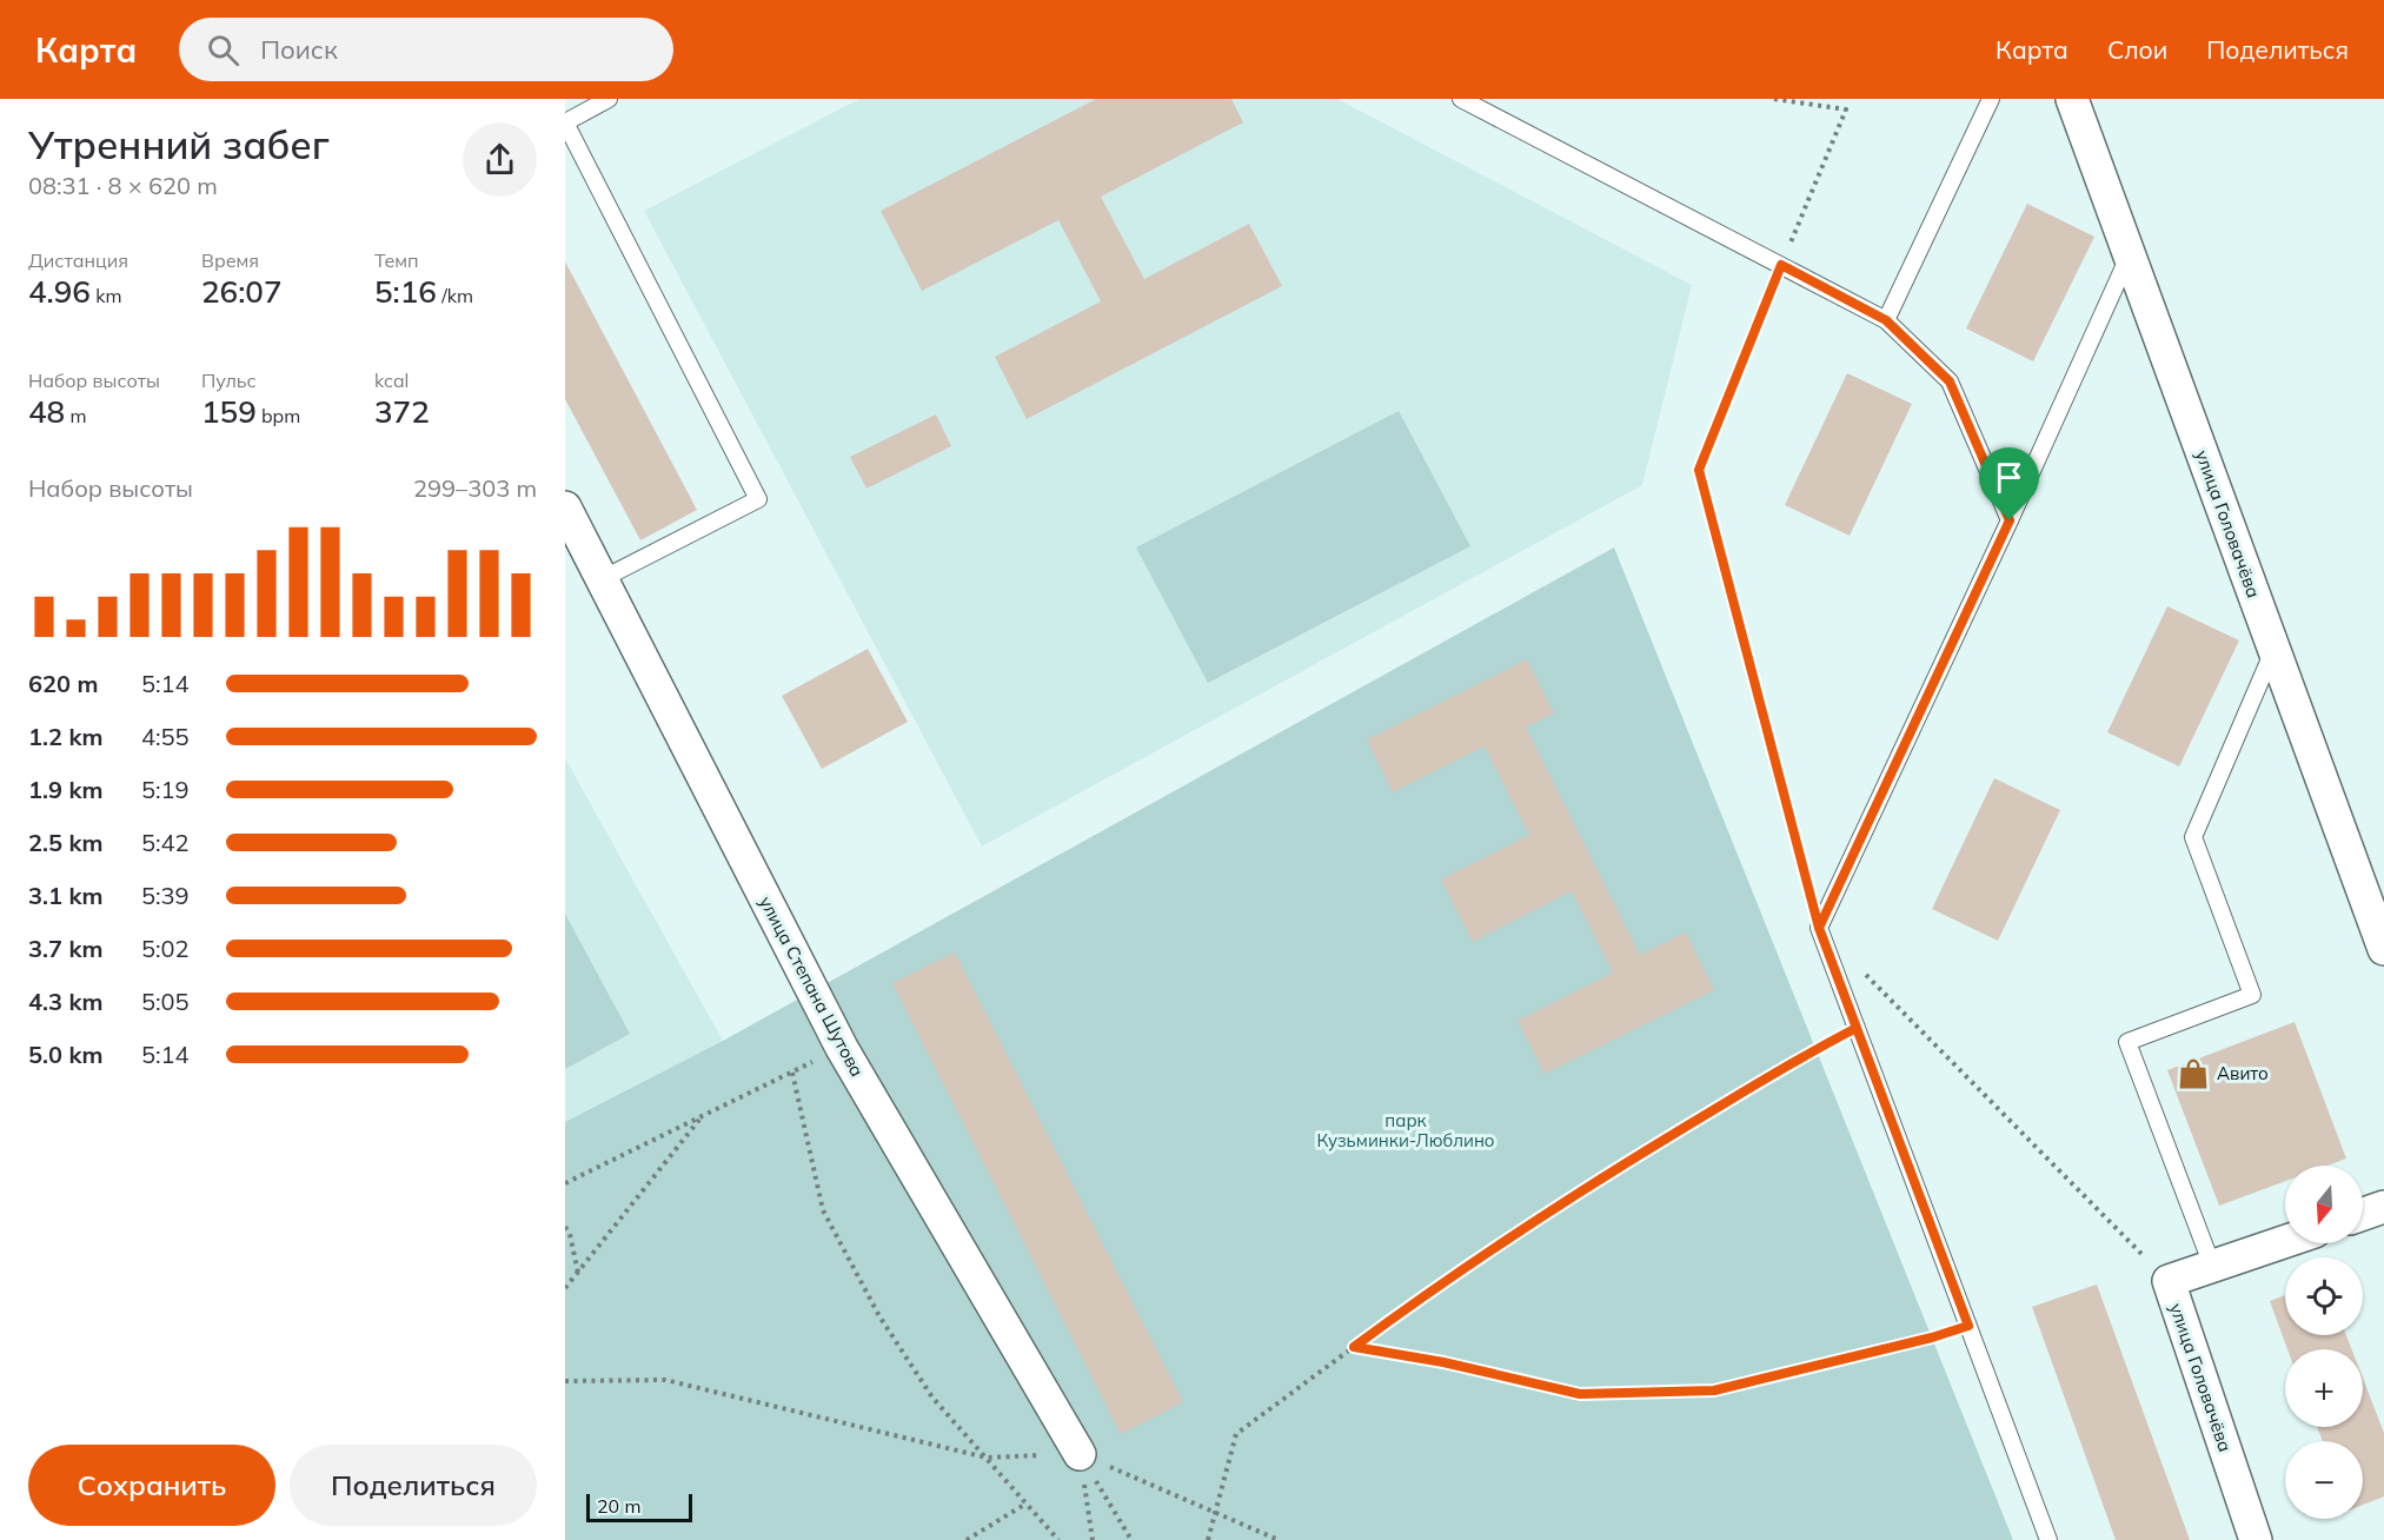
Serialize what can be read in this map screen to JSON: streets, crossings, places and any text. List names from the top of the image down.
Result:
{
  "streets": {
    "street": ["улица Головачёва", "улица Степана Шутова"]
  },
  "parks": ["парк Кузьминки-Люблино"],
  "places": {
    "shop": ["Авито"]
  },
  "scale_bar": "20 m",
  "north": "bottom",
  "page": {
    "header": "Карта",
    "search": "Поиск",
    "nav": ["Карта", "Слои", "Поделиться"],
    "heading": ["Утренний забег", "08:31 · 8 × 620 m"],
    "stats": [
      ["Дистанция", "4.96 km"],
      ["Время", "26:07"],
      ["Темп", "5:16 /km"],
      ["Набор высоты", "48 m"],
      ["Пульс", "159 bpm"],
      ["kcal", "372"]
    ],
    "chart": ["Набор высоты", "299–303 m"],
    "list": [
      {
        "name": "620 m",
        "note": "5:14"
      },
      {
        "name": "1.2 km",
        "note": "4:55"
      },
      {
        "name": "1.9 km",
        "note": "5:19"
      },
      {
        "name": "2.5 km",
        "note": "5:42"
      },
      {
        "name": "3.1 km",
        "note": "5:39"
      },
      {
        "name": "3.7 km",
        "note": "5:02"
      },
      {
        "name": "4.3 km",
        "note": "5:05"
      },
      {
        "name": "5.0 km",
        "note": "5:14"
      }
    ],
    "map_buttons": ["+", "−"],
    "buttons": ["Сохранить", "Поделиться"],
    "scale": "20 m"
  }
}
